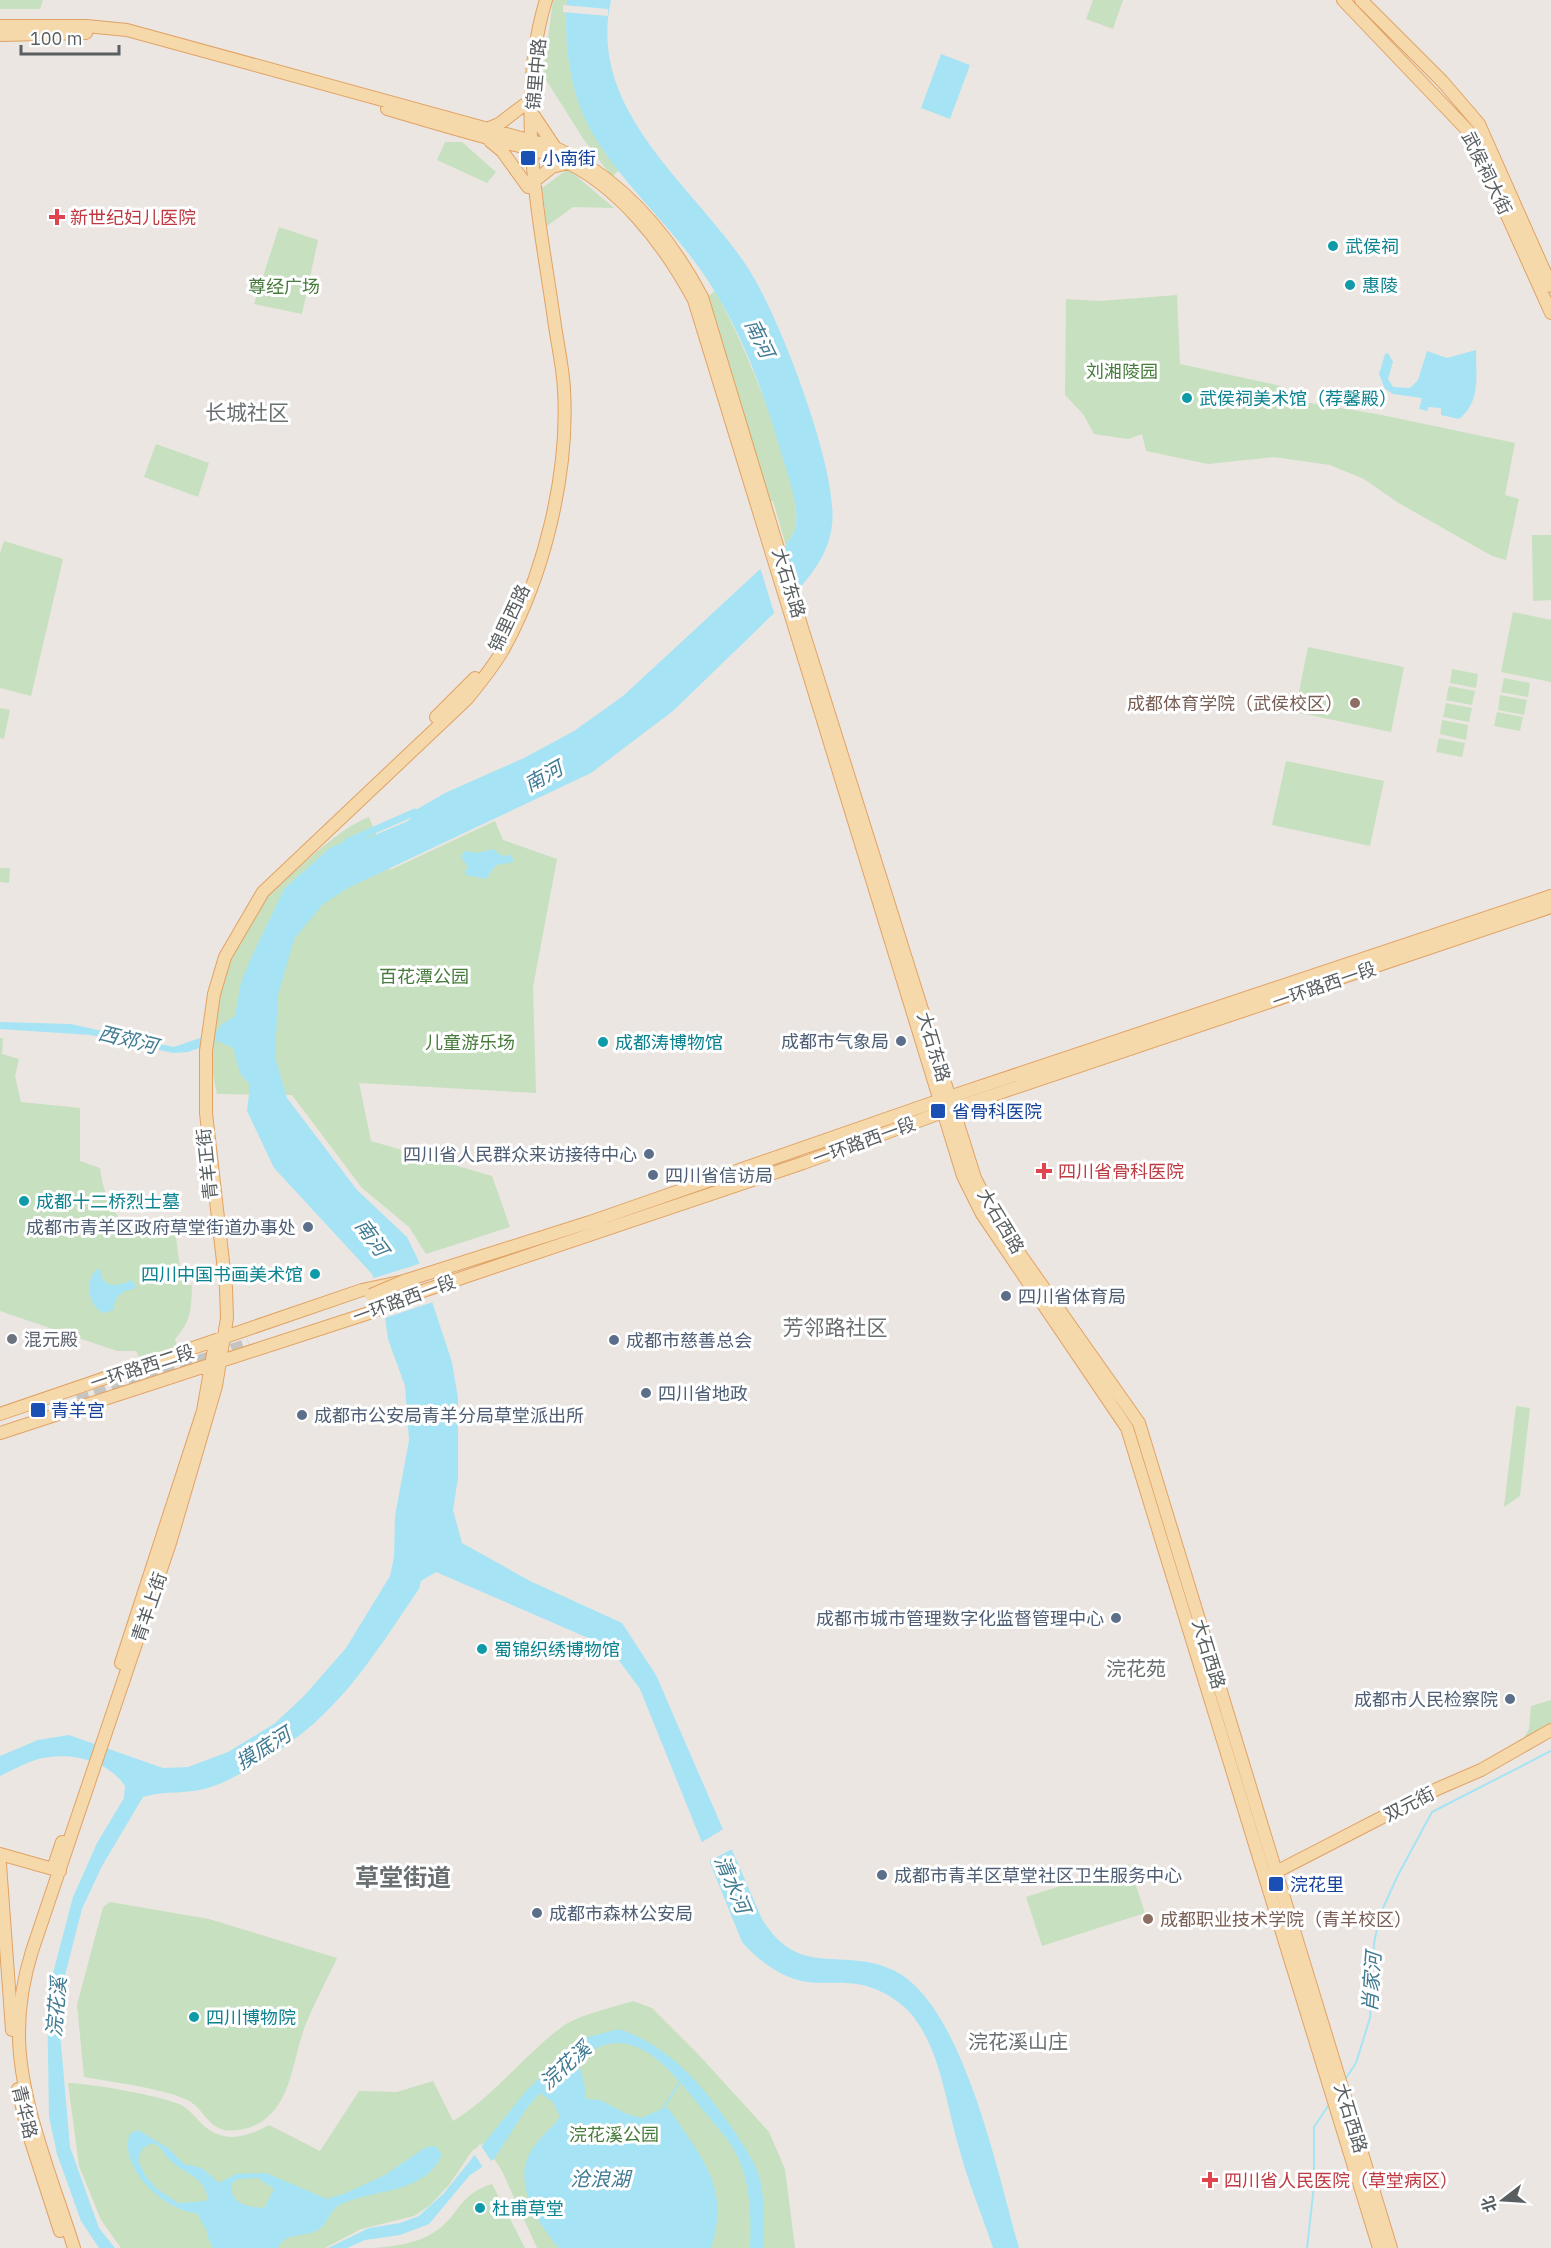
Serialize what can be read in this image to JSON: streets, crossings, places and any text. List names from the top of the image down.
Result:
{
  "streets": {
    "main road": [
      "锦里中路",
      "武侯祠大街",
      "大石东路",
      "锦里西路",
      "一环路西一段",
      "青羊正街",
      "大石西路",
      "一环路西二段",
      "青羊上街",
      "双元街",
      "青华路"
    ]
  },
  "crossings": [
    ["锦里中路", "大石东路"],
    ["锦里中路", "锦里西路"],
    ["大石东路", "锦里西路"],
    ["大石东路", "一环路西一段"],
    ["大石东路", "大石西路"],
    ["锦里西路", "青羊正街"],
    ["一环路西一段", "青羊正街"],
    ["一环路西一段", "大石西路"],
    ["一环路西一段", "一环路西二段"],
    ["一环路西一段", "青羊上街"],
    ["青羊正街", "一环路西二段"],
    ["青羊正街", "青羊上街"],
    ["大石西路", "双元街"],
    ["一环路西二段", "青羊上街"],
    ["青羊上街", "青华路"]
  ],
  "districts": [
    "长城社区",
    "芳邻路社区",
    "浣花苑",
    "草堂街道",
    "浣花溪山庄"
  ],
  "water": [
    "南河",
    "西郊河",
    "摸底河",
    "清水河",
    "肖家河",
    "浣花溪",
    "沧浪湖"
  ],
  "parks": [
    "尊经广场",
    "刘湘陵园",
    "百花潭公园",
    "儿童游乐场",
    "浣花溪公园"
  ],
  "places": {
    "transit": [
      "小南街",
      "省骨科医院",
      "青羊宫",
      "浣花里"
    ],
    "health": ["新世纪妇儿医院", "四川省骨科医院", "四川省人民医院（草堂病区）"],
    "other": [
      "武侯祠",
      "惠陵",
      "武侯祠美术馆（荐馨殿）",
      "成都体育学院（武侯校区）",
      "成都市气象局",
      "成都涛博物馆",
      "四川省人民群众来访接待中心",
      "四川省信访局",
      "成都十二桥烈士墓",
      "成都市青羊区政府草堂街道办事处",
      "四川中国书画美术馆",
      "四川省体育局",
      "混元殿",
      "成都市慈善总会",
      "四川省地政",
      "成都市公安局青羊分局草堂派出所",
      "成都市城市管理数字化监督管理中心",
      "蜀锦织绣博物馆",
      "成都市人民检察院",
      "成都市青羊区草堂社区卫生服务中心",
      "成都市森林公安局",
      "成都职业技术学院（青羊校区）",
      "四川博物院",
      "杜甫草堂"
    ]
  },
  "scale_bar": "100 m",
  "north": "left"
}
